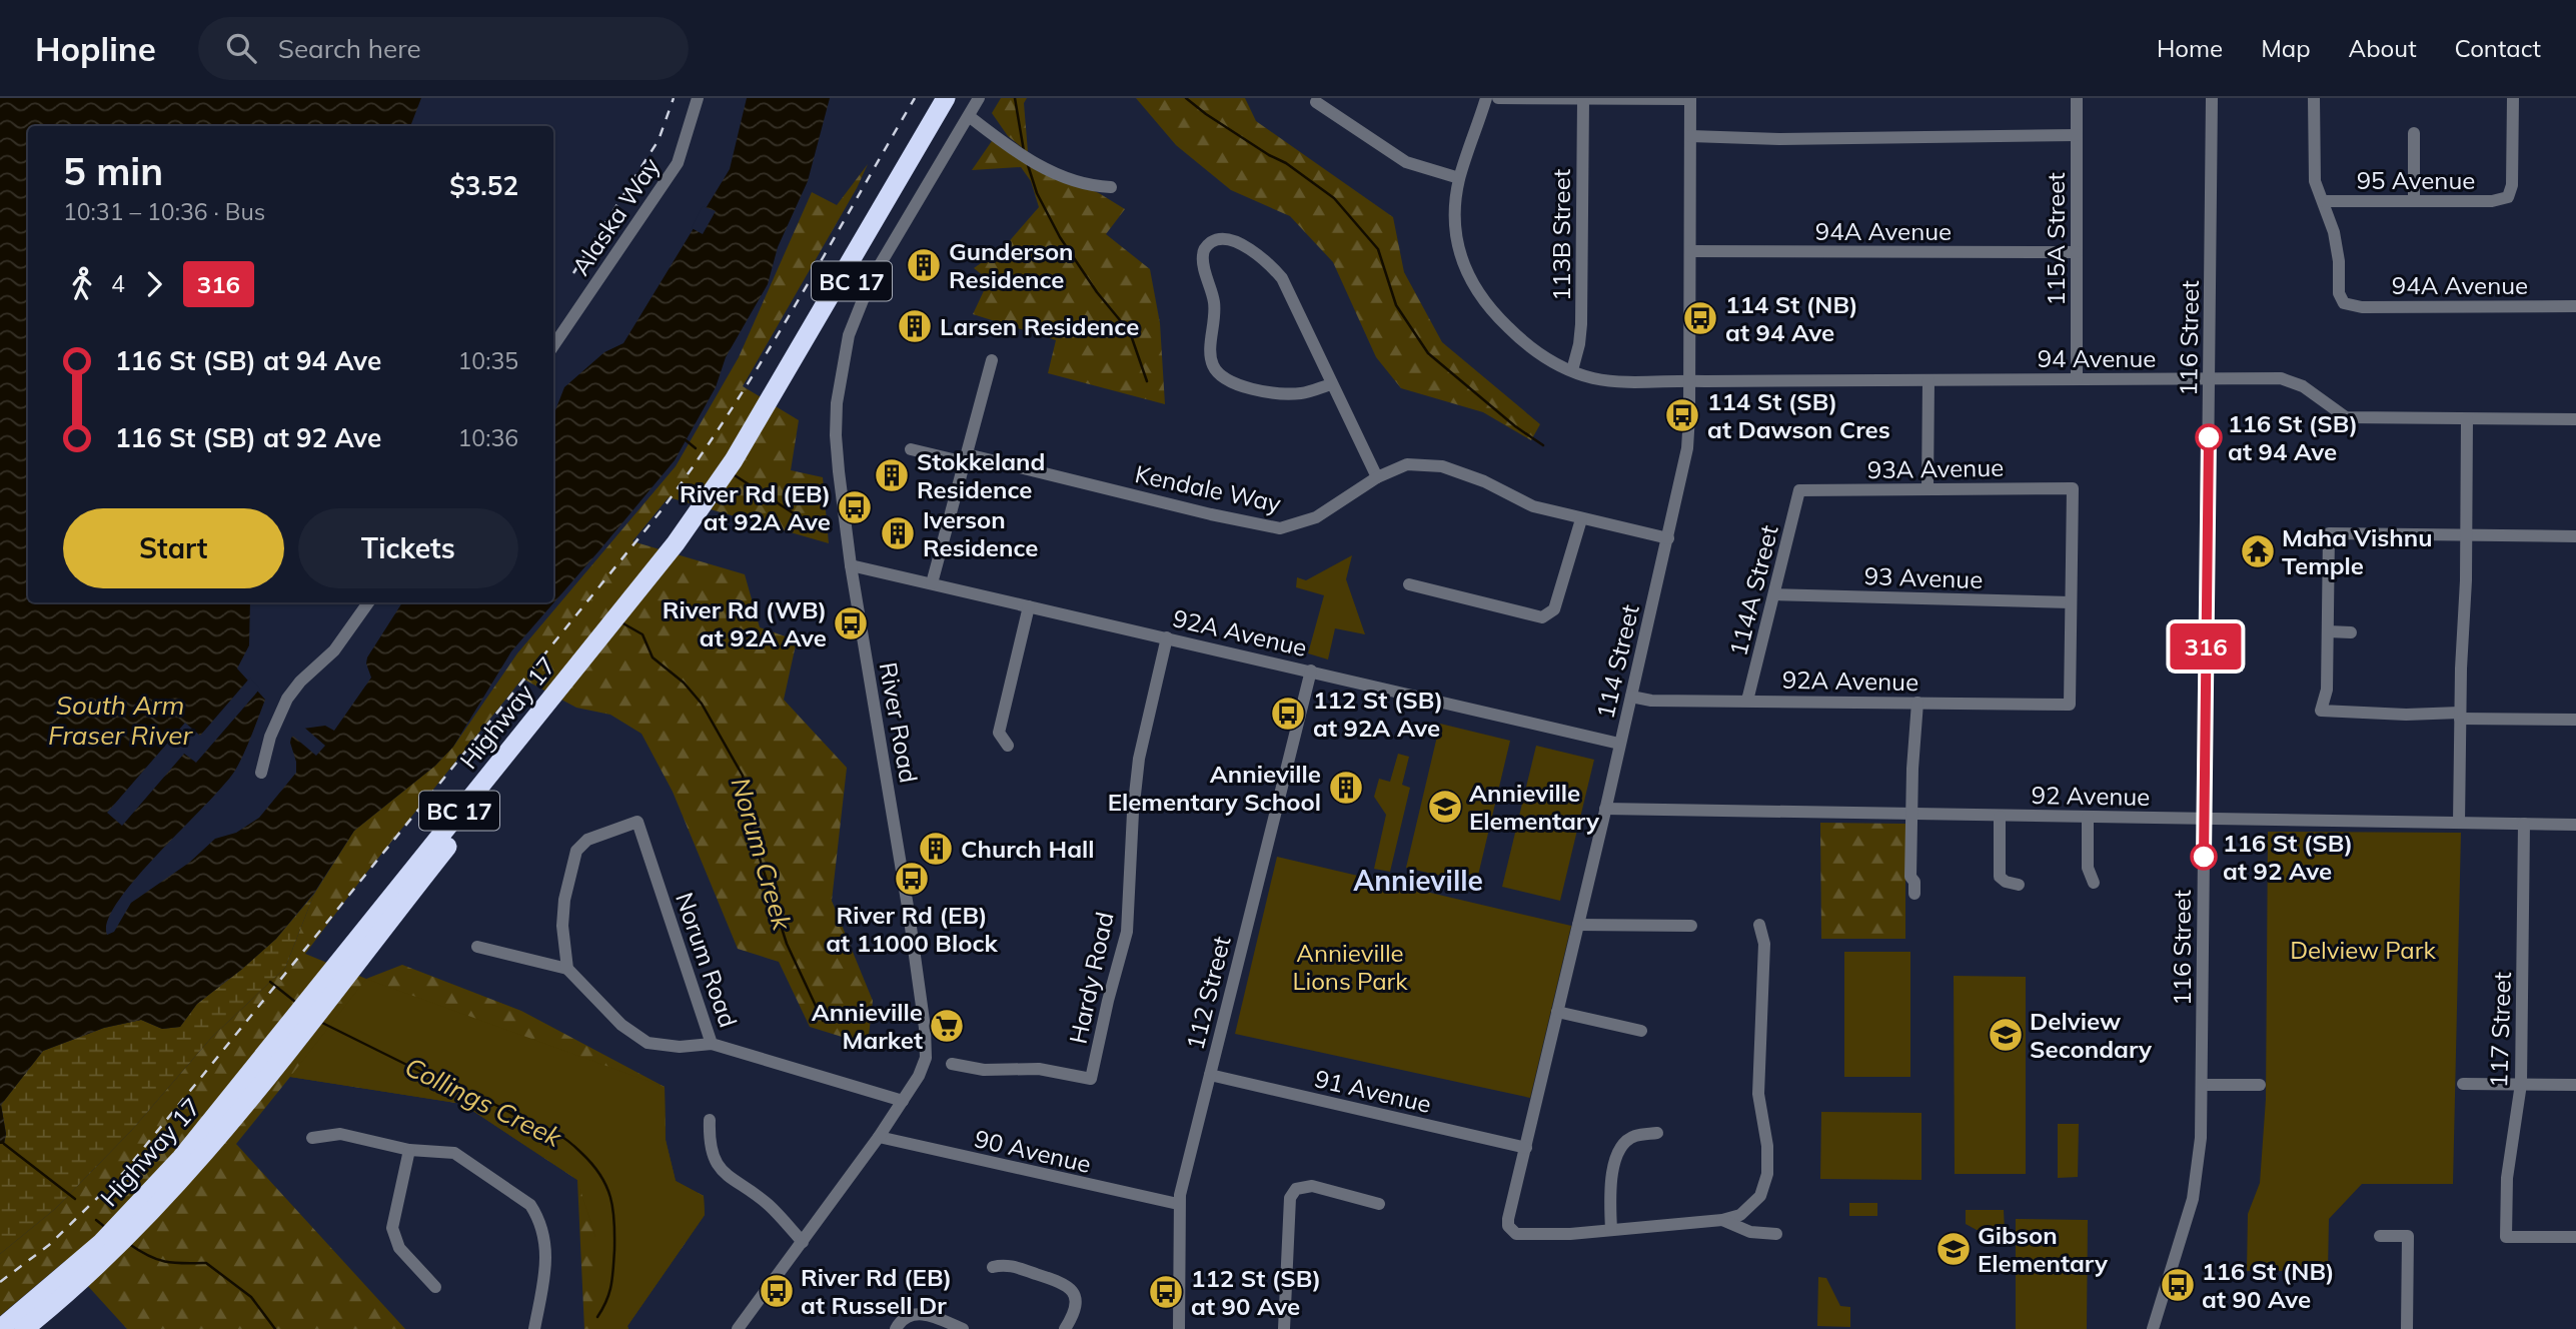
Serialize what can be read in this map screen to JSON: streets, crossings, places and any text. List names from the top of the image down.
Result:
{
  "streets": {
    "highway": ["BC 17", "Highway 17"],
    "street": [
      "95 Avenue",
      "Alaska Way",
      "94A Avenue",
      "113B Street",
      "115A Street",
      "116 Street",
      "94 Avenue",
      "93A Avenue",
      "Kendale Way",
      "93 Avenue",
      "114A Street",
      "92A Avenue",
      "114 Street",
      "River Road",
      "92 Avenue",
      "Norum Road",
      "Hardy Road",
      "112 Street",
      "117 Street",
      "91 Avenue",
      "90 Avenue"
    ]
  },
  "crossings": [
    ["95 Avenue", "94A Avenue"],
    ["94A Avenue", "115A Street"],
    ["94A Avenue", "114 Street"],
    ["113B Street", "94 Avenue"],
    ["115A Street", "94 Avenue"],
    ["116 Street", "94 Avenue"],
    ["116 Street", "92 Avenue"],
    ["94 Avenue", "114 Street"],
    ["93A Avenue", "93 Avenue"],
    ["93A Avenue", "114A Street"],
    ["93A Avenue", "92A Avenue"],
    ["Kendale Way", "114 Street"],
    ["93 Avenue", "114A Street"],
    ["93 Avenue", "92A Avenue"],
    ["114A Street", "92A Avenue"],
    ["92A Avenue", "114 Street"],
    ["92A Avenue", "River Road"],
    ["92A Avenue", "Hardy Road"],
    ["92A Avenue", "112 Street"],
    ["114 Street", "92 Avenue"],
    ["114 Street", "91 Avenue"],
    ["River Road", "Norum Road"],
    ["River Road", "90 Avenue"],
    ["92 Avenue", "117 Street"],
    ["112 Street", "91 Avenue"],
    ["112 Street", "90 Avenue"]
  ],
  "districts": ["Annieville"],
  "water": ["South Arm Fraser River", "Norum Creek", "Collings Creek"],
  "parks": ["Delview Park", "Annieville Lions Park"],
  "places": {
    "building": [
      "Gunderson Residence",
      "Larsen Residence",
      "Stokkeland Residence",
      "Iverson Residence",
      "Annieville Elementary School",
      "Church Hall"
    ],
    "bus stop": [
      "114 St (NB) at 94 Ave",
      "114 St (SB) at Dawson Cres",
      "River Rd (EB) at 92A Ave",
      "River Rd (WB) at 92A Ave",
      "112 St (SB) at 92A Ave",
      "River Rd (EB) at 11000 Block",
      "116 St (NB) at 90 Ave",
      "River Rd (EB) at Russell Dr",
      "112 St (SB) at 90 Ave"
    ],
    "other": ["116 St (SB) at 94 Ave", "116 St (SB) at 92 Ave"],
    "temple": ["Maha Vishnu Temple"],
    "school or university": ["Annieville Elementary", "Delview Secondary", "Gibson Elementary"],
    "supermarket": ["Annieville Market"]
  },
  "lines": ["bus line 316"],
  "page": {
    "header": "Hopline",
    "search": "Search here",
    "nav": [
      "Home",
      "Map",
      "About",
      "Contact"
    ],
    "on_map": "316",
    "heading": ["5 min", "10:31 – 10:36 · Bus", "$3.52"],
    "legs": ["4", "316"],
    "list": [
      {
        "name": "116 St (SB) at 94 Ave",
        "value": "10:35"
      },
      {
        "name": "116 St (SB) at 92 Ave",
        "value": "10:36"
      }
    ],
    "buttons": ["Start", "Tickets"]
  }
}
